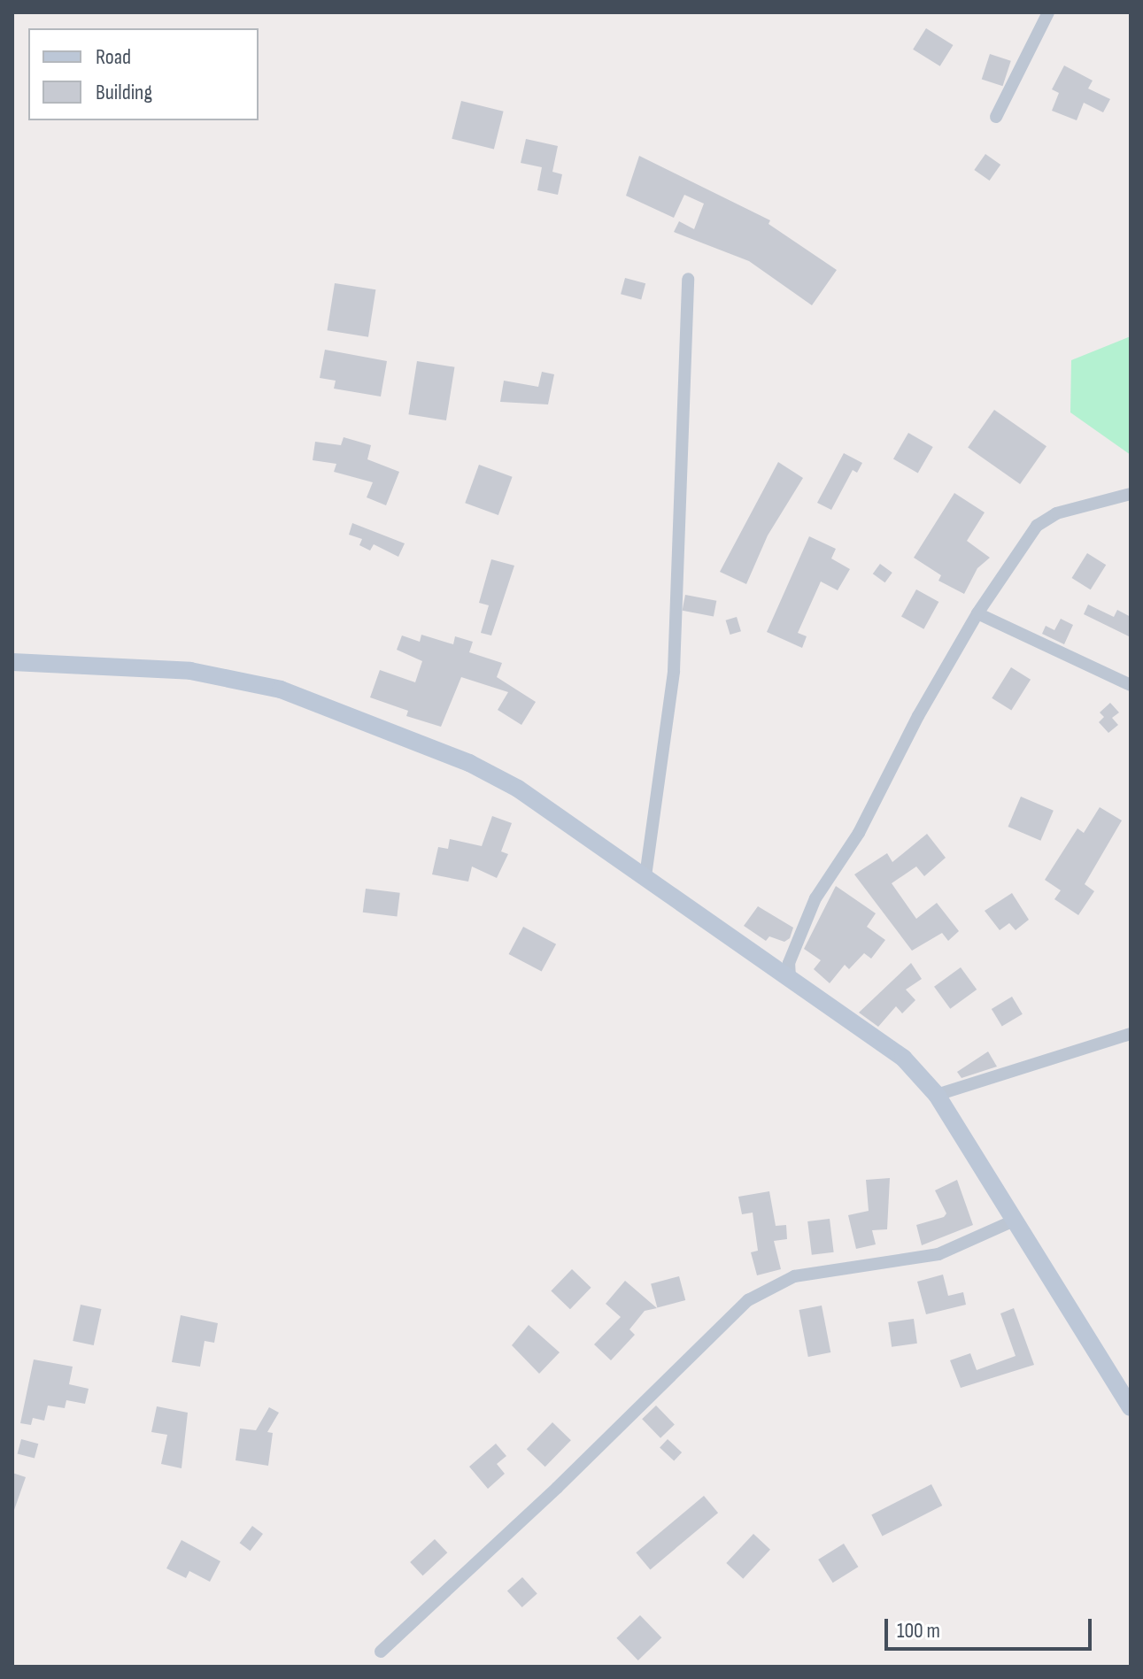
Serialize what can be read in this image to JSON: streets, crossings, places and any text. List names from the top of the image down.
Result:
{
  "legend": ["Road", "Building"],
  "scale_bar": "100 m"
}
